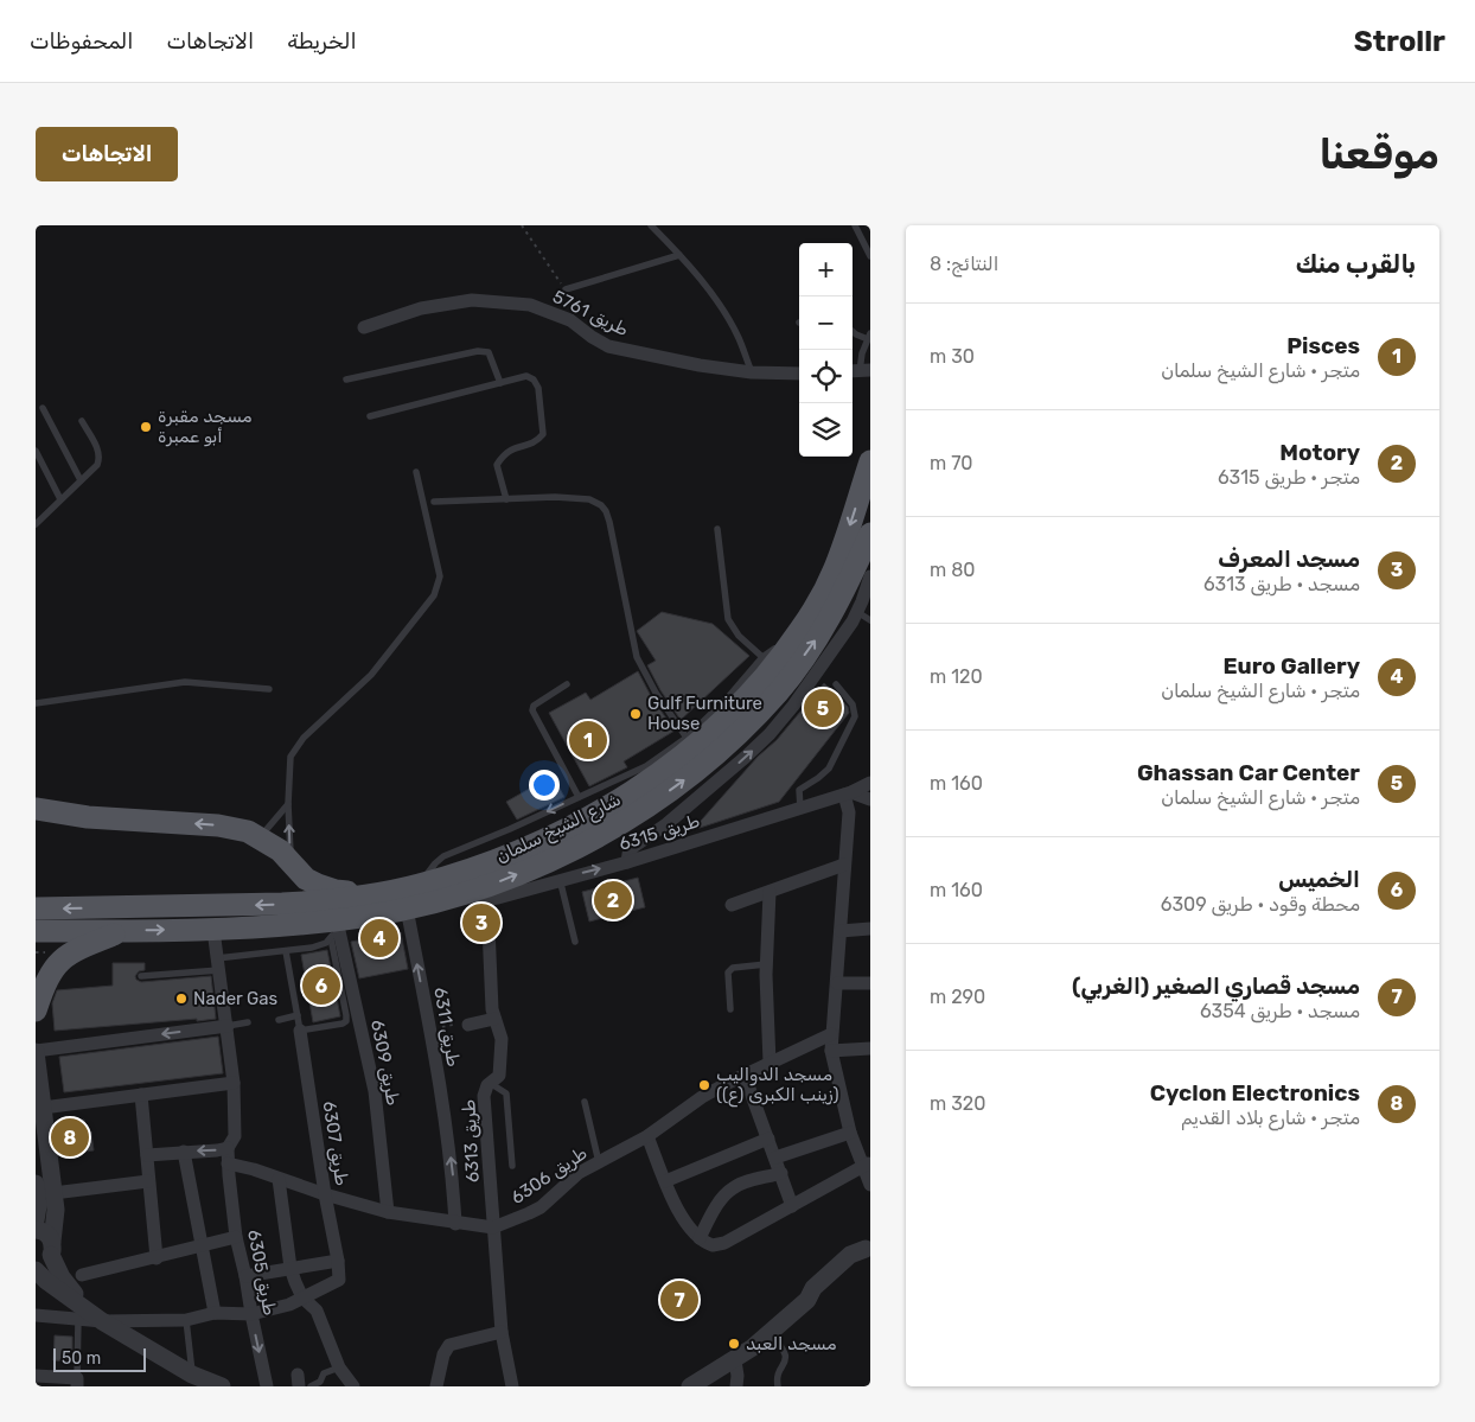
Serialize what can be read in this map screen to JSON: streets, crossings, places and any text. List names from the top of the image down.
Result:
{
  "streets": {
    "main road": ["شارع الشيخ سلمان"],
    "street": [
      "طريق 5761",
      "طريق 6315",
      "طريق 6311",
      "طريق 6309",
      "طريق 6313",
      "طريق 6307",
      "طريق 6306",
      "طريق 6305"
    ]
  },
  "crossings": [
    ["شارع الشيخ سلمان", "طريق 6315"],
    ["شارع الشيخ سلمان", "طريق 6311"],
    ["شارع الشيخ سلمان", "طريق 6309"],
    ["طريق 6315", "طريق 6313"],
    ["طريق 6311", "طريق 6306"],
    ["طريق 6309", "طريق 6306"],
    ["طريق 6313", "طريق 6306"],
    ["طريق 6307", "طريق 6306"],
    ["طريق 6306", "طريق 6305"]
  ],
  "one_way": ["طريق 6311"],
  "places": [
    "مسجد مقبرة أبو عمبرة",
    "Gulf Furniture House",
    "Nader Gas",
    "مسجد الدواليب (زينب الكبرى (ع))",
    "مسجد العبد"
  ],
  "scale_bar": "50 m",
  "page": {
    "header": "Strollr",
    "nav": ["الخريطة", "الاتجاهات", "المحفوظات"],
    "buttons": "الاتجاهات",
    "title": "موقعنا",
    "heading": ["بالقرب منك", "النتائج: 8"],
    "map_buttons": ["+", "−"],
    "list": [
      {
        "mark": "1",
        "name": "Pisces",
        "note": "متجر · شارع الشيخ سلمان",
        "value": "30 m"
      },
      {
        "mark": "2",
        "name": "Motory",
        "note": "متجر · طريق 6315",
        "value": "70 m"
      },
      {
        "mark": "3",
        "name": "مسجد المعرف",
        "note": "مسجد · طريق 6313",
        "value": "80 m"
      },
      {
        "mark": "4",
        "name": "Euro Gallery",
        "note": "متجر · شارع الشيخ سلمان",
        "value": "120 m"
      },
      {
        "mark": "5",
        "name": "Ghassan Car Center",
        "note": "متجر · شارع الشيخ سلمان",
        "value": "160 m"
      },
      {
        "mark": "6",
        "name": "الخميس",
        "note": "محطة وقود · طريق 6309",
        "value": "160 m"
      },
      {
        "mark": "7",
        "name": "مسجد قصاري الصغير (الغربي)",
        "note": "مسجد · طريق 6354",
        "value": "290 m"
      },
      {
        "mark": "8",
        "name": "Cyclon Electronics",
        "note": "متجر · شارع بلاد القديم",
        "value": "320 m"
      }
    ],
    "pins": [
      "5",
      "1",
      "2",
      "3",
      "4",
      "6",
      "8",
      "7"
    ],
    "scale": "50 m"
  }
}
